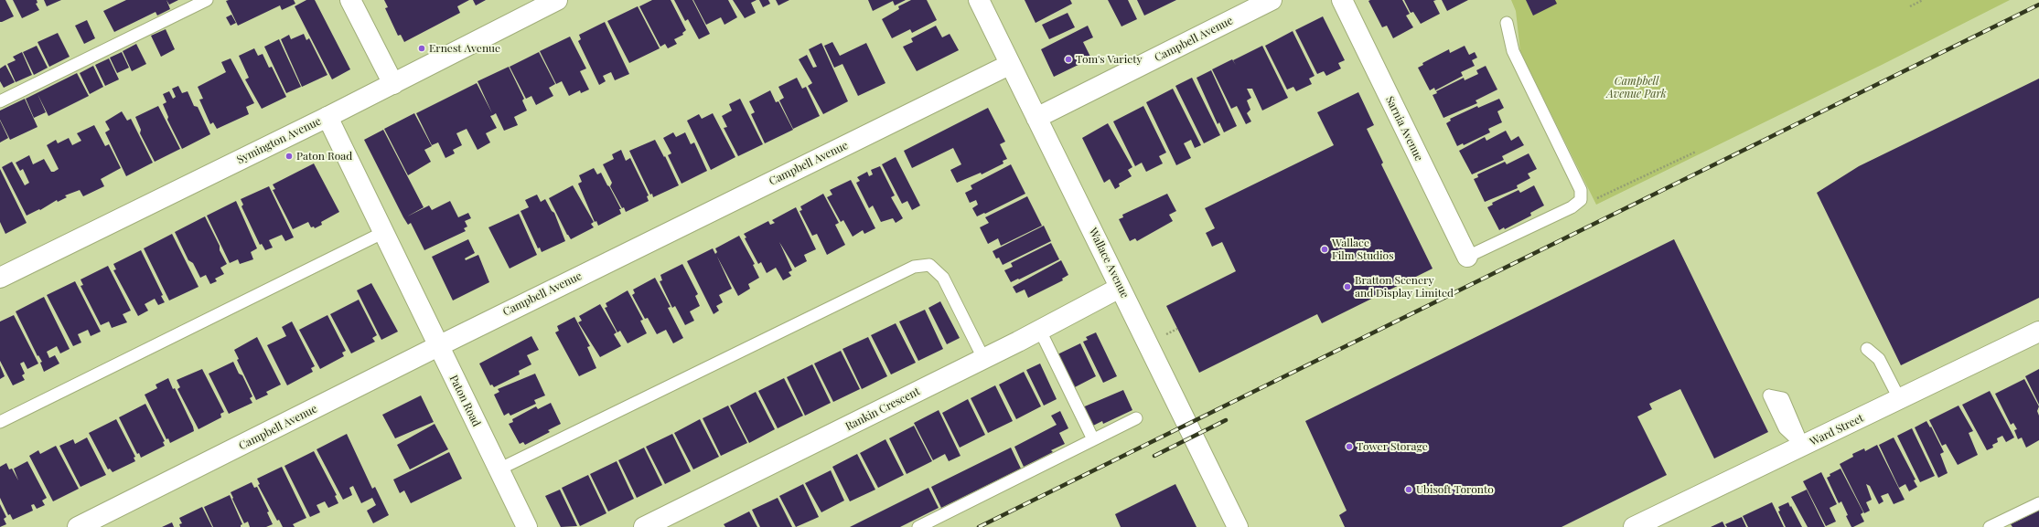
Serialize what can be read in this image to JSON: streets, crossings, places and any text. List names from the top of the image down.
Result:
{
  "streets": {
    "street": [
      "Campbell Avenue",
      "Sarnia Avenue",
      "Symington Avenue",
      "Wallace Avenue",
      "Paton Road",
      "Rankin Crescent",
      "Ward Street"
    ]
  },
  "crossings": [
    ["Campbell Avenue", "Wallace Avenue"],
    ["Campbell Avenue", "Paton Road"],
    ["Symington Avenue", "Paton Road"],
    ["Wallace Avenue", "Rankin Crescent"]
  ],
  "parks": ["Campbell Avenue Park"],
  "places": [
    "Ernest Avenue",
    "Tom's Variety",
    "Paton Road",
    "Wallace Film Studios",
    "Bratton Scenery and Display Limited",
    "Tower Storage",
    "Ubisoft Toronto"
  ]
}
